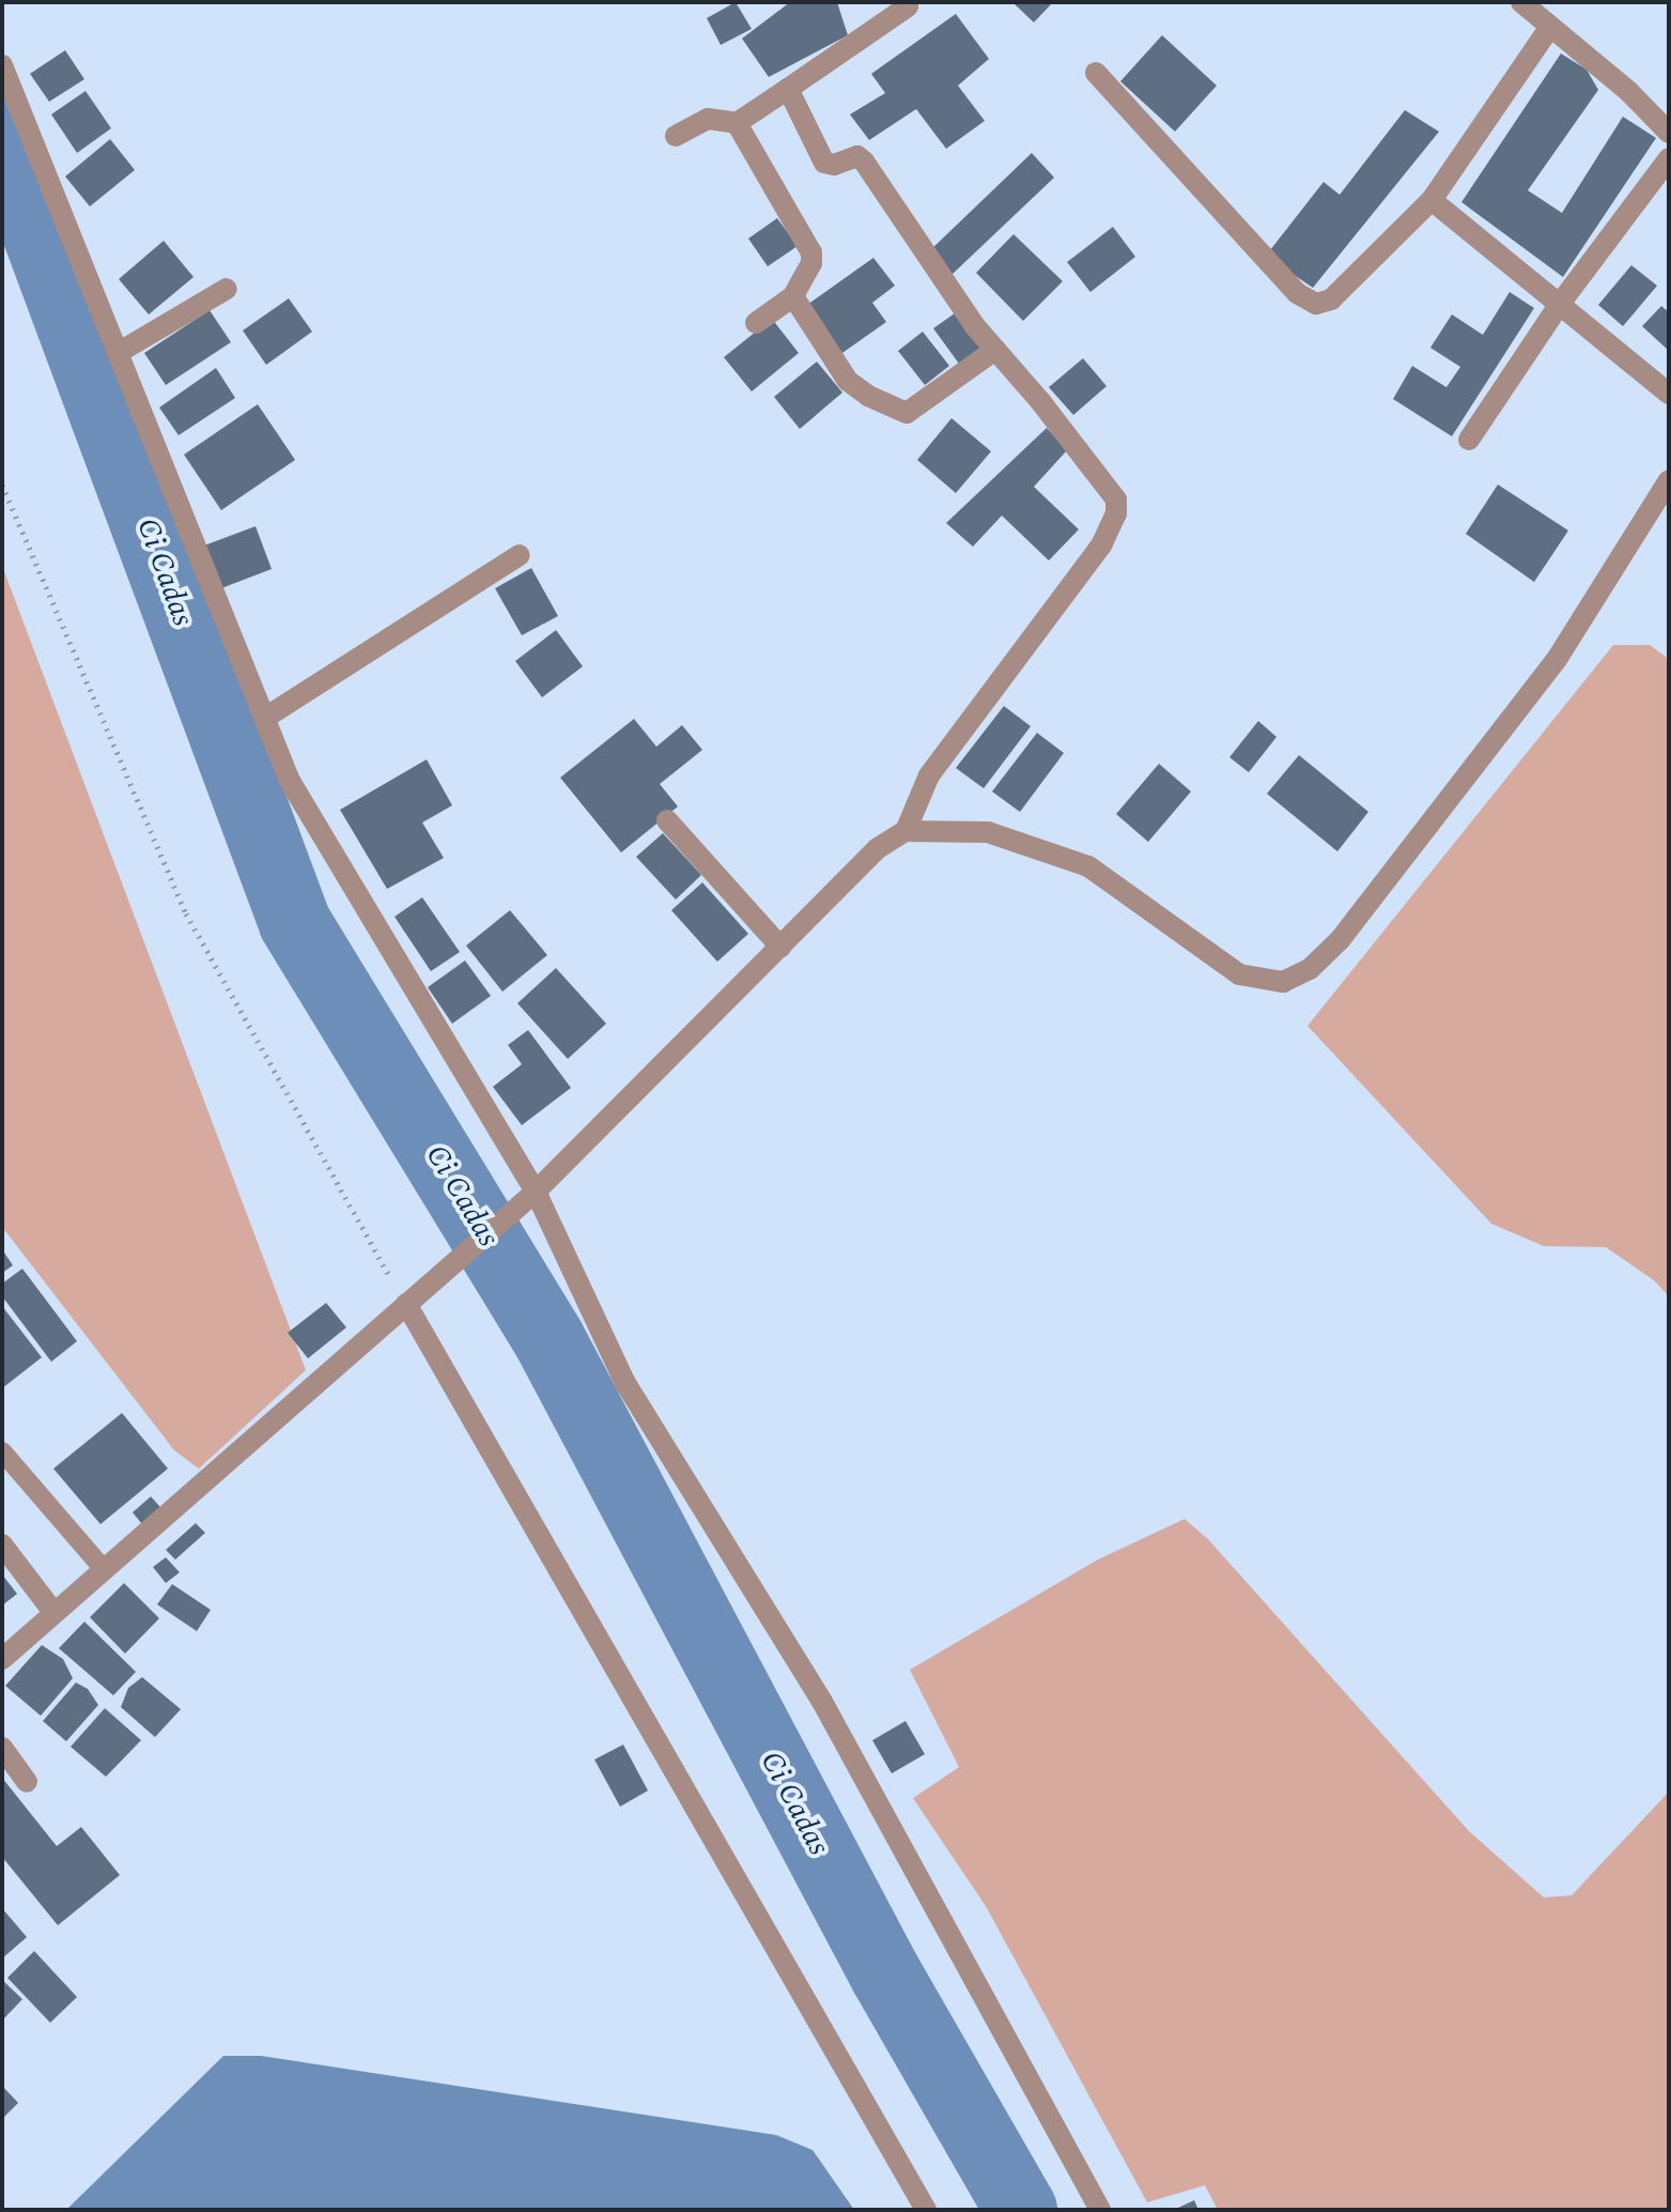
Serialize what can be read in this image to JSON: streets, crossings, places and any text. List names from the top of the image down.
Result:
{
  "water": ["Ci Cadas"]
}
